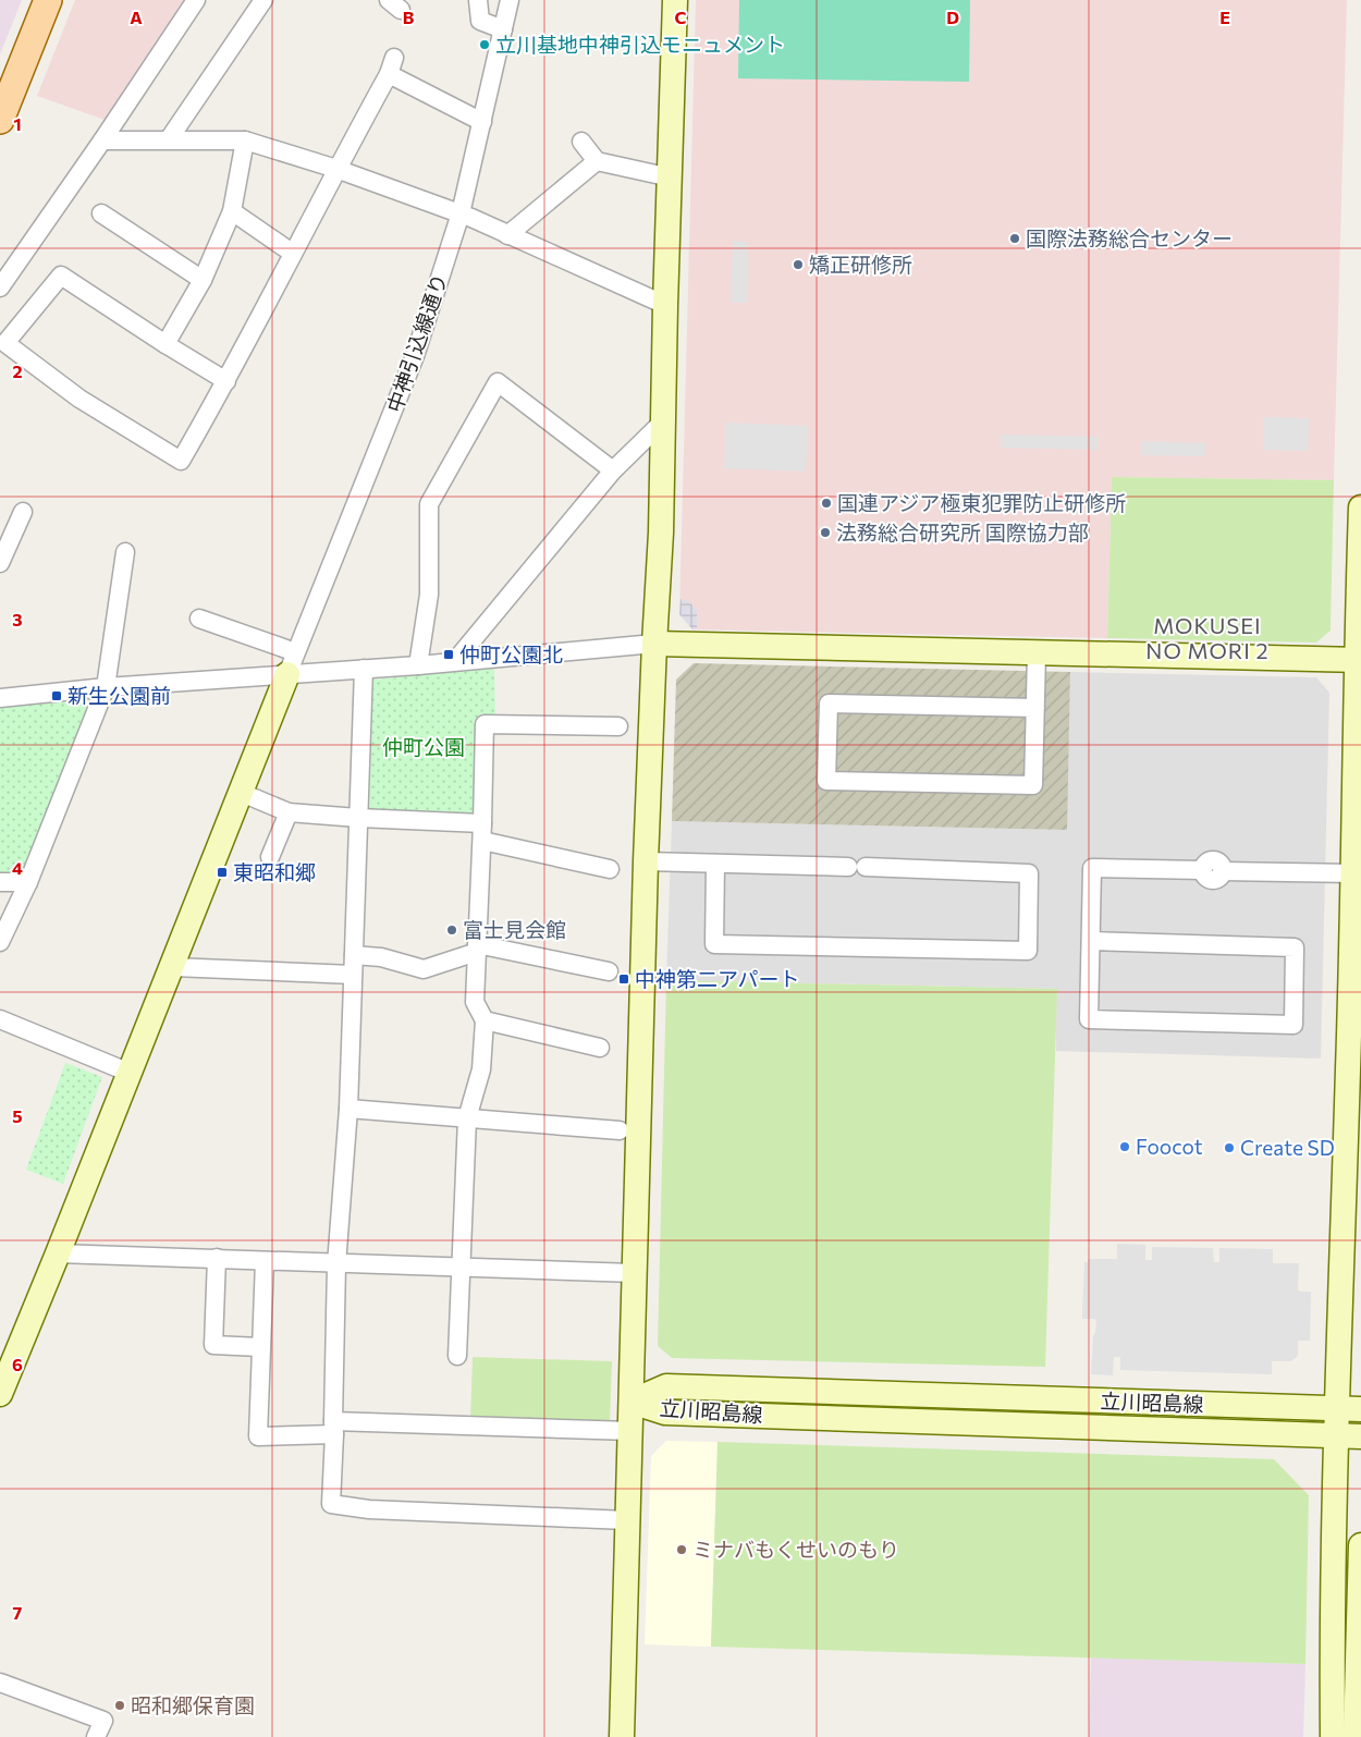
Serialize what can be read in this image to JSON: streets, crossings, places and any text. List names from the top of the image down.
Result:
{
  "streets": {
    "street": ["中神引込線通り", "立川昭島線"]
  },
  "districts": ["MOKUSEI NO MORI 2"],
  "parks": ["仲町公園"],
  "places": {
    "other": [
      "立川基地中神引込モニュメント",
      "国際法務総合センター",
      "矯正研修所",
      "国連アジア極東犯罪防止研修所",
      "法務総合研究所 国際協力部",
      "富士見会館",
      "Foocot",
      "Create SD",
      "ミナバもくせいのもり",
      "昭和郷保育園"
    ],
    "transit": [
      "仲町公園北",
      "新生公園前",
      "東昭和郷",
      "中神第二アパート"
    ]
  },
  "grid": {
    "columns": [
      "A",
      "B",
      "C",
      "D",
      "E"
    ],
    "rows": [
      "1",
      "2",
      "3",
      "4",
      "5",
      "6",
      "7"
    ]
  }
}
